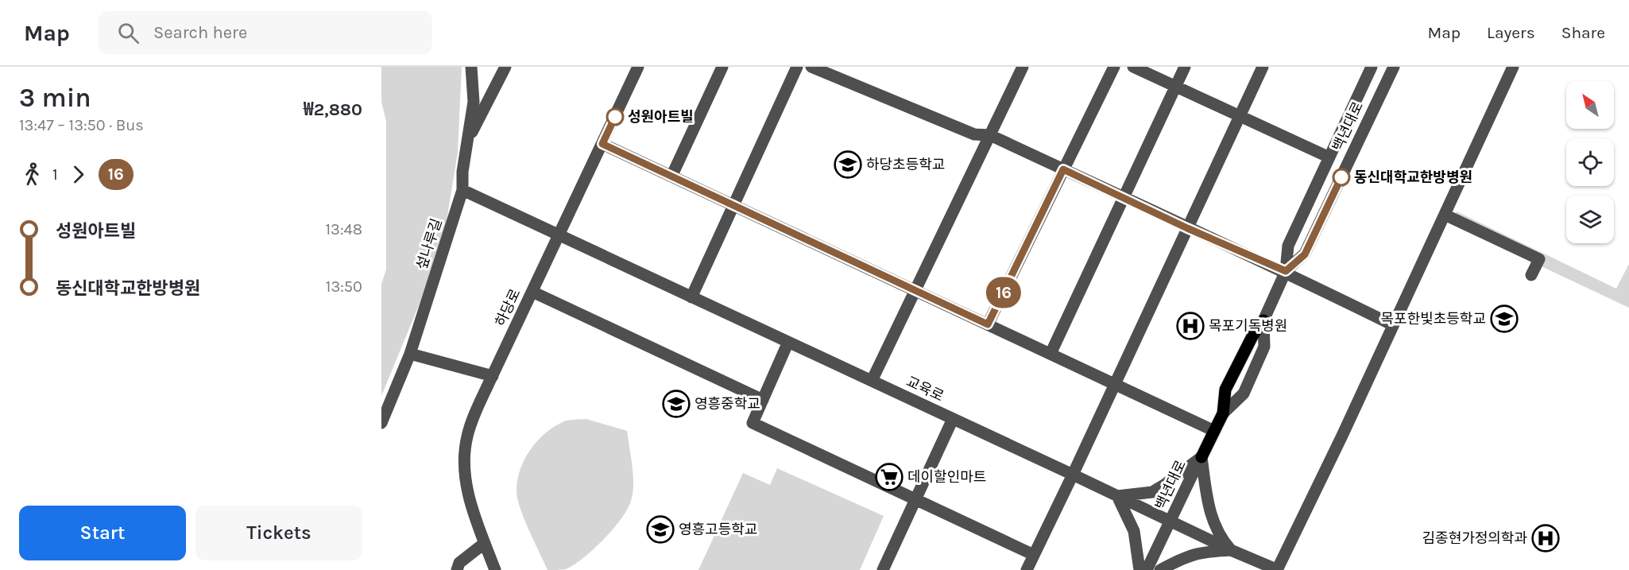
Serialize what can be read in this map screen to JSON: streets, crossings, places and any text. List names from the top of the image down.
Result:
{
  "streets": {
    "main road": ["백년대로"],
    "street": ["섶나루길", "하당로", "교육로"]
  },
  "crossings": [
    ["백년대로", "교육로"],
    ["섶나루길", "교육로"],
    ["하당로", "교육로"]
  ],
  "places": {
    "other": ["성원아트빌", "동신대학교한방병원"],
    "school or university": [
      "하당초등학교",
      "목포한빛초등학교",
      "영흥중학교",
      "영흥고등학교"
    ],
    "hospital": ["목포기독병원", "김종현가정의학과"],
    "supermarket": ["데이할인마트"]
  },
  "lines": ["bus line 16"],
  "north": "top left",
  "page": {
    "header": "Map",
    "search": "Search here",
    "nav": ["Map", "Layers", "Share"],
    "heading": ["3 min", "13:47 – 13:50 · Bus", "₩2,880"],
    "on_map": "16",
    "legs": ["1", "16"],
    "list": [
      {
        "name": "성원아트빌",
        "value": "13:48"
      },
      {
        "name": "동신대학교한방병원",
        "value": "13:50"
      }
    ],
    "buttons": ["Start", "Tickets"]
  }
}
